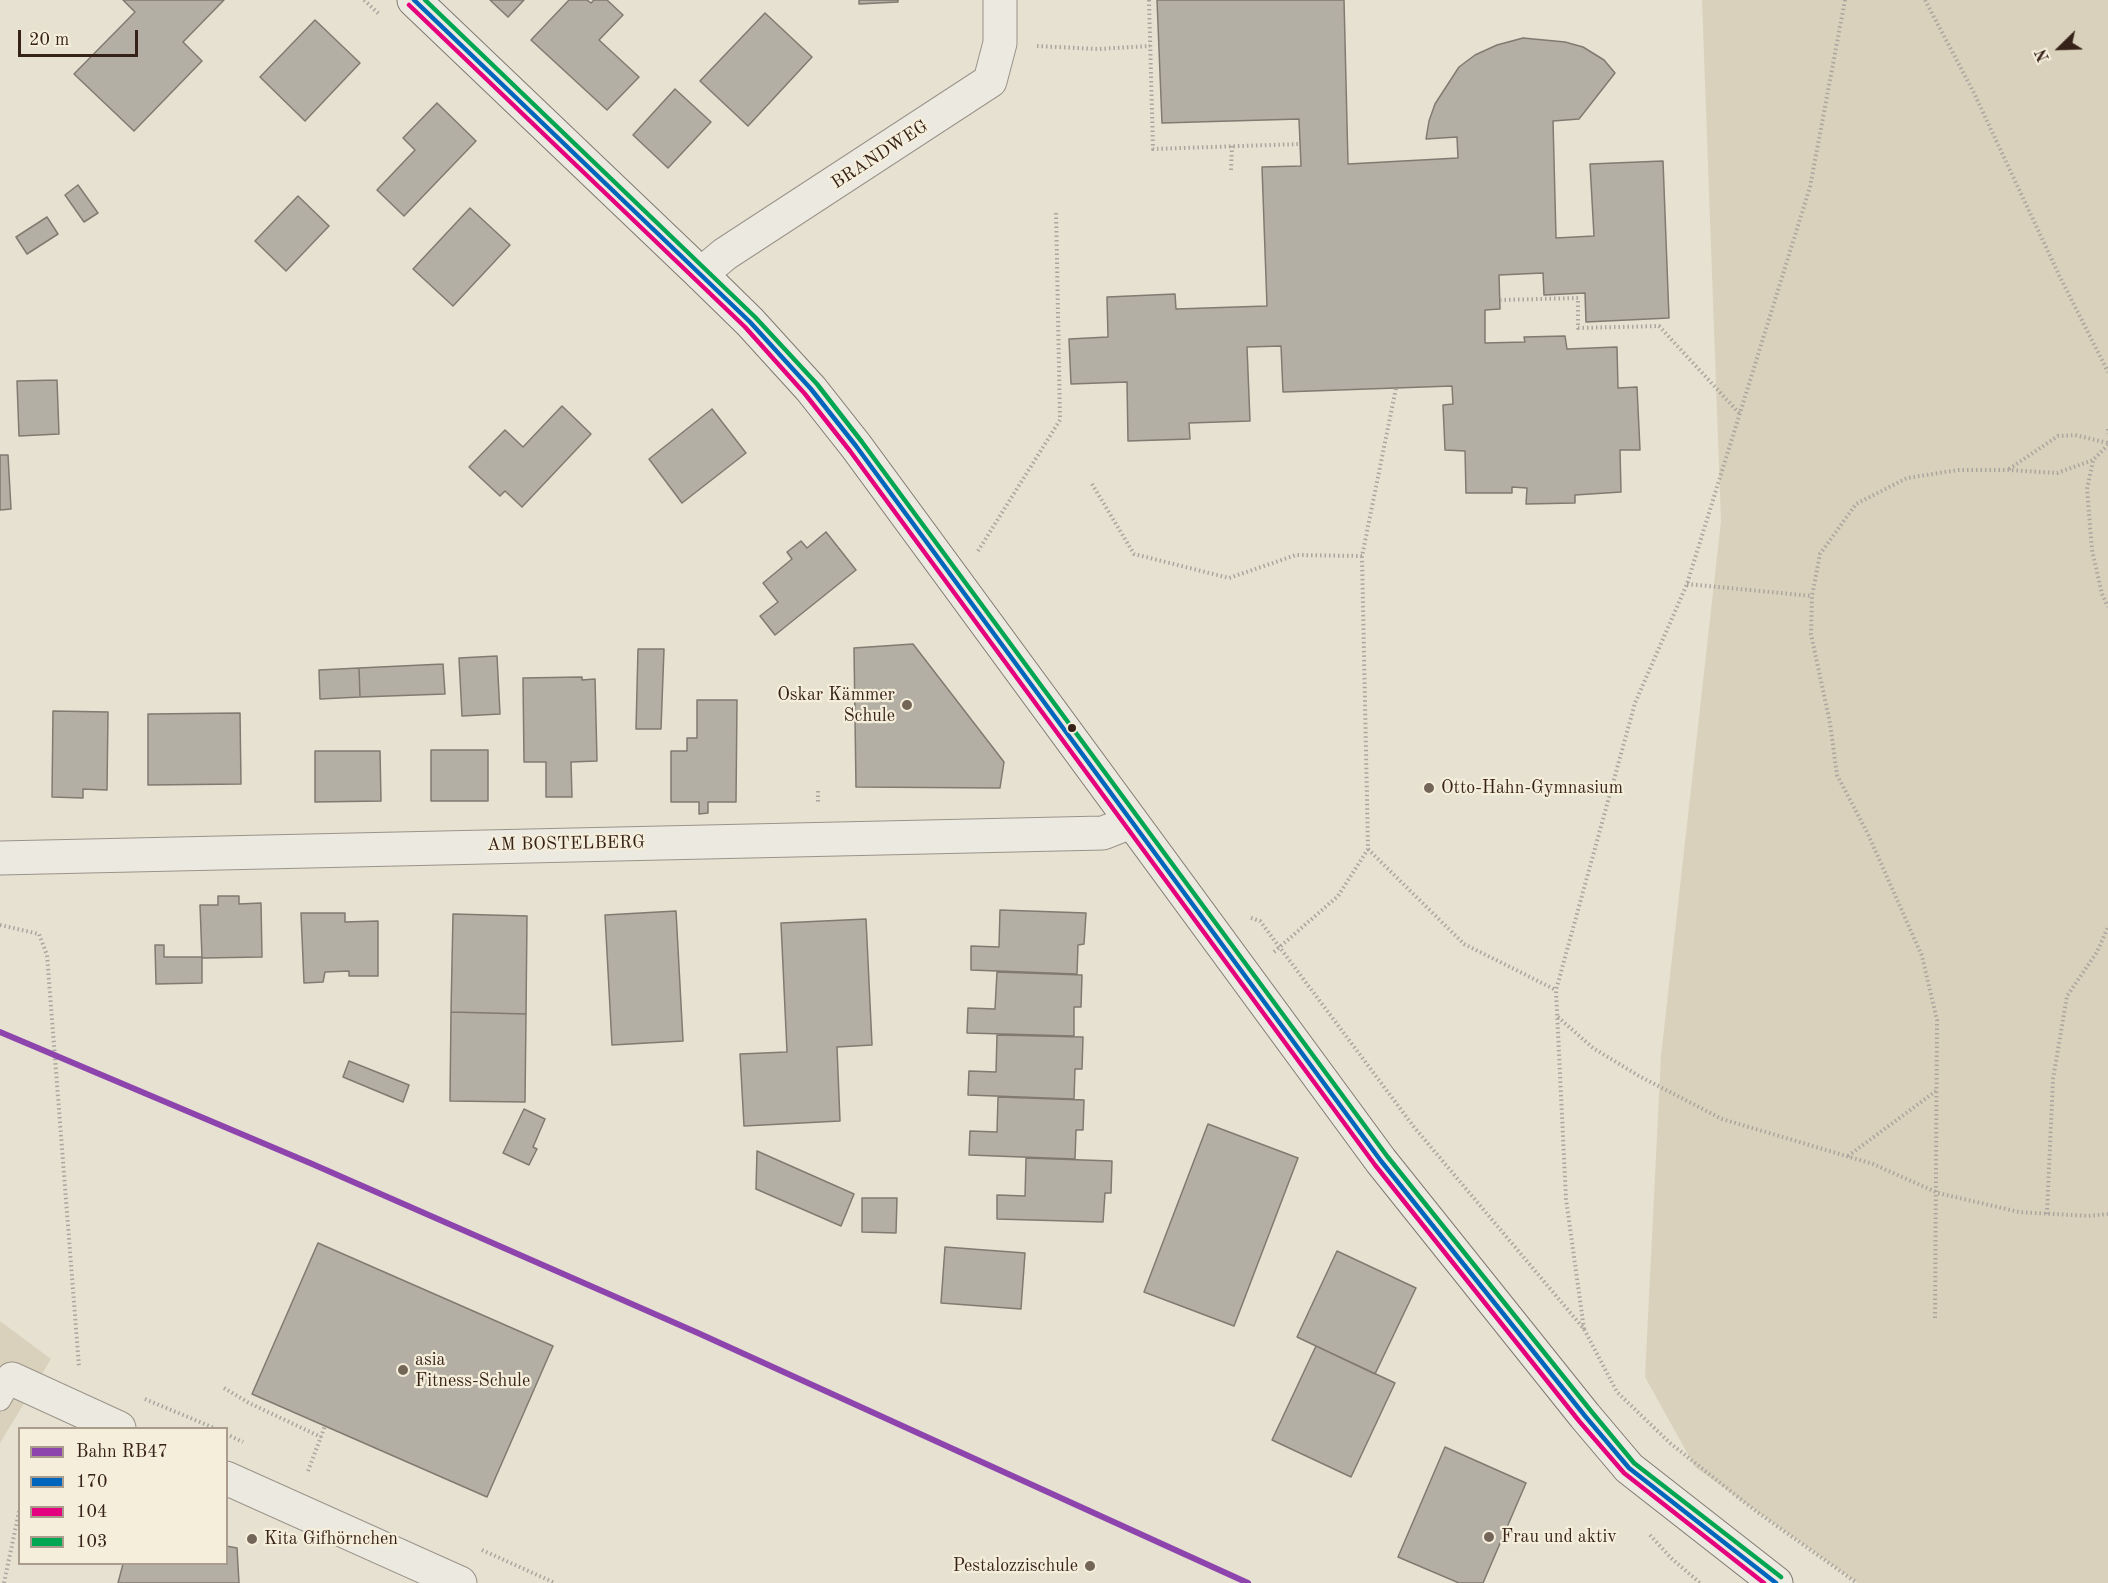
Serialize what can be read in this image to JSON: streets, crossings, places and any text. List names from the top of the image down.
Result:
{
  "streets": {
    "street": ["BRANDWEG", "AM BOSTELBERG"]
  },
  "places": [
    "Oskar Kämmer Schule",
    "Otto-Hahn-Gymnasium",
    "asia Fitness-Schule",
    "Frau und aktiv",
    "Kita Gifhörnchen",
    "Pestalozzischule"
  ],
  "lines": [
    "transit line 170",
    "transit line 103",
    "transit line 104",
    "rail line RB47"
  ],
  "legend": [
    "Bahn RB47",
    "170",
    "104",
    "103"
  ],
  "scale_bar": "20 m",
  "north": "bottom left"
}
